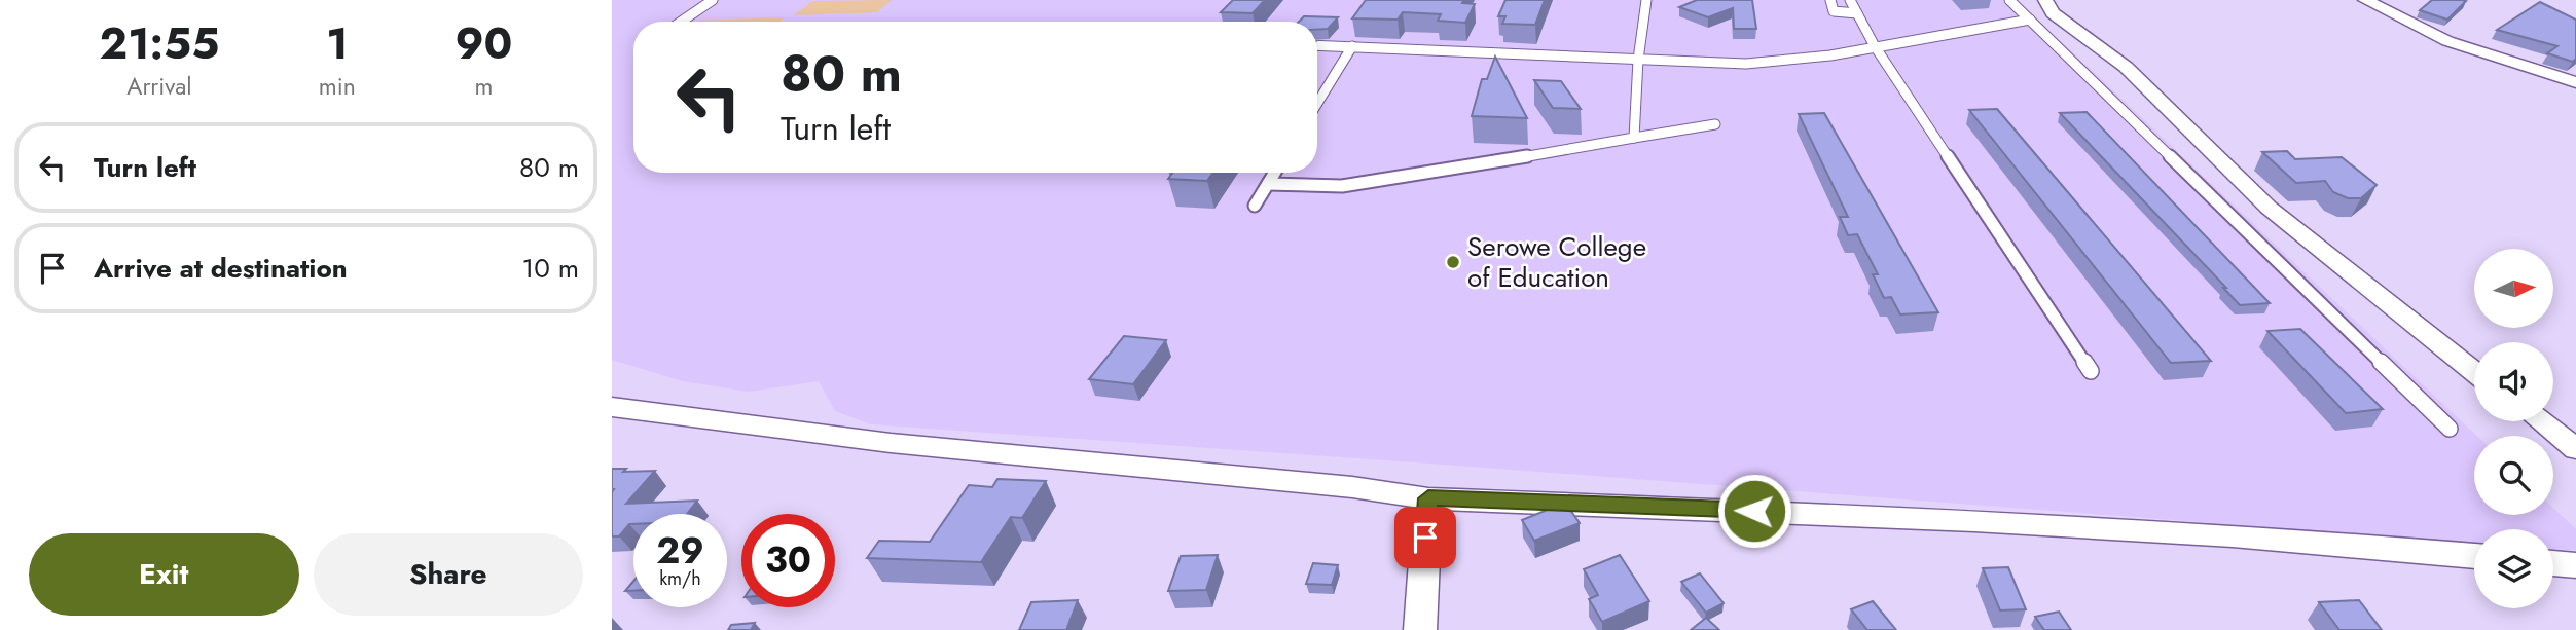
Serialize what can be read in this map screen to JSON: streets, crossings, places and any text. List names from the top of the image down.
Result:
{
  "places": ["Serowe College of Education"],
  "north": "right",
  "page": {
    "eta": [
      "21:55",
      "Arrival",
      "1",
      "min",
      "90",
      "m"
    ],
    "turn": ["80 m", "Turn left"],
    "list": [
      {
        "name": "Turn left",
        "value": "80 m"
      },
      {
        "name": "Arrive at destination",
        "value": "10 m"
      }
    ],
    "speed": "29 km/h",
    "limit": "30",
    "buttons": ["Exit", "Share"]
  }
}
